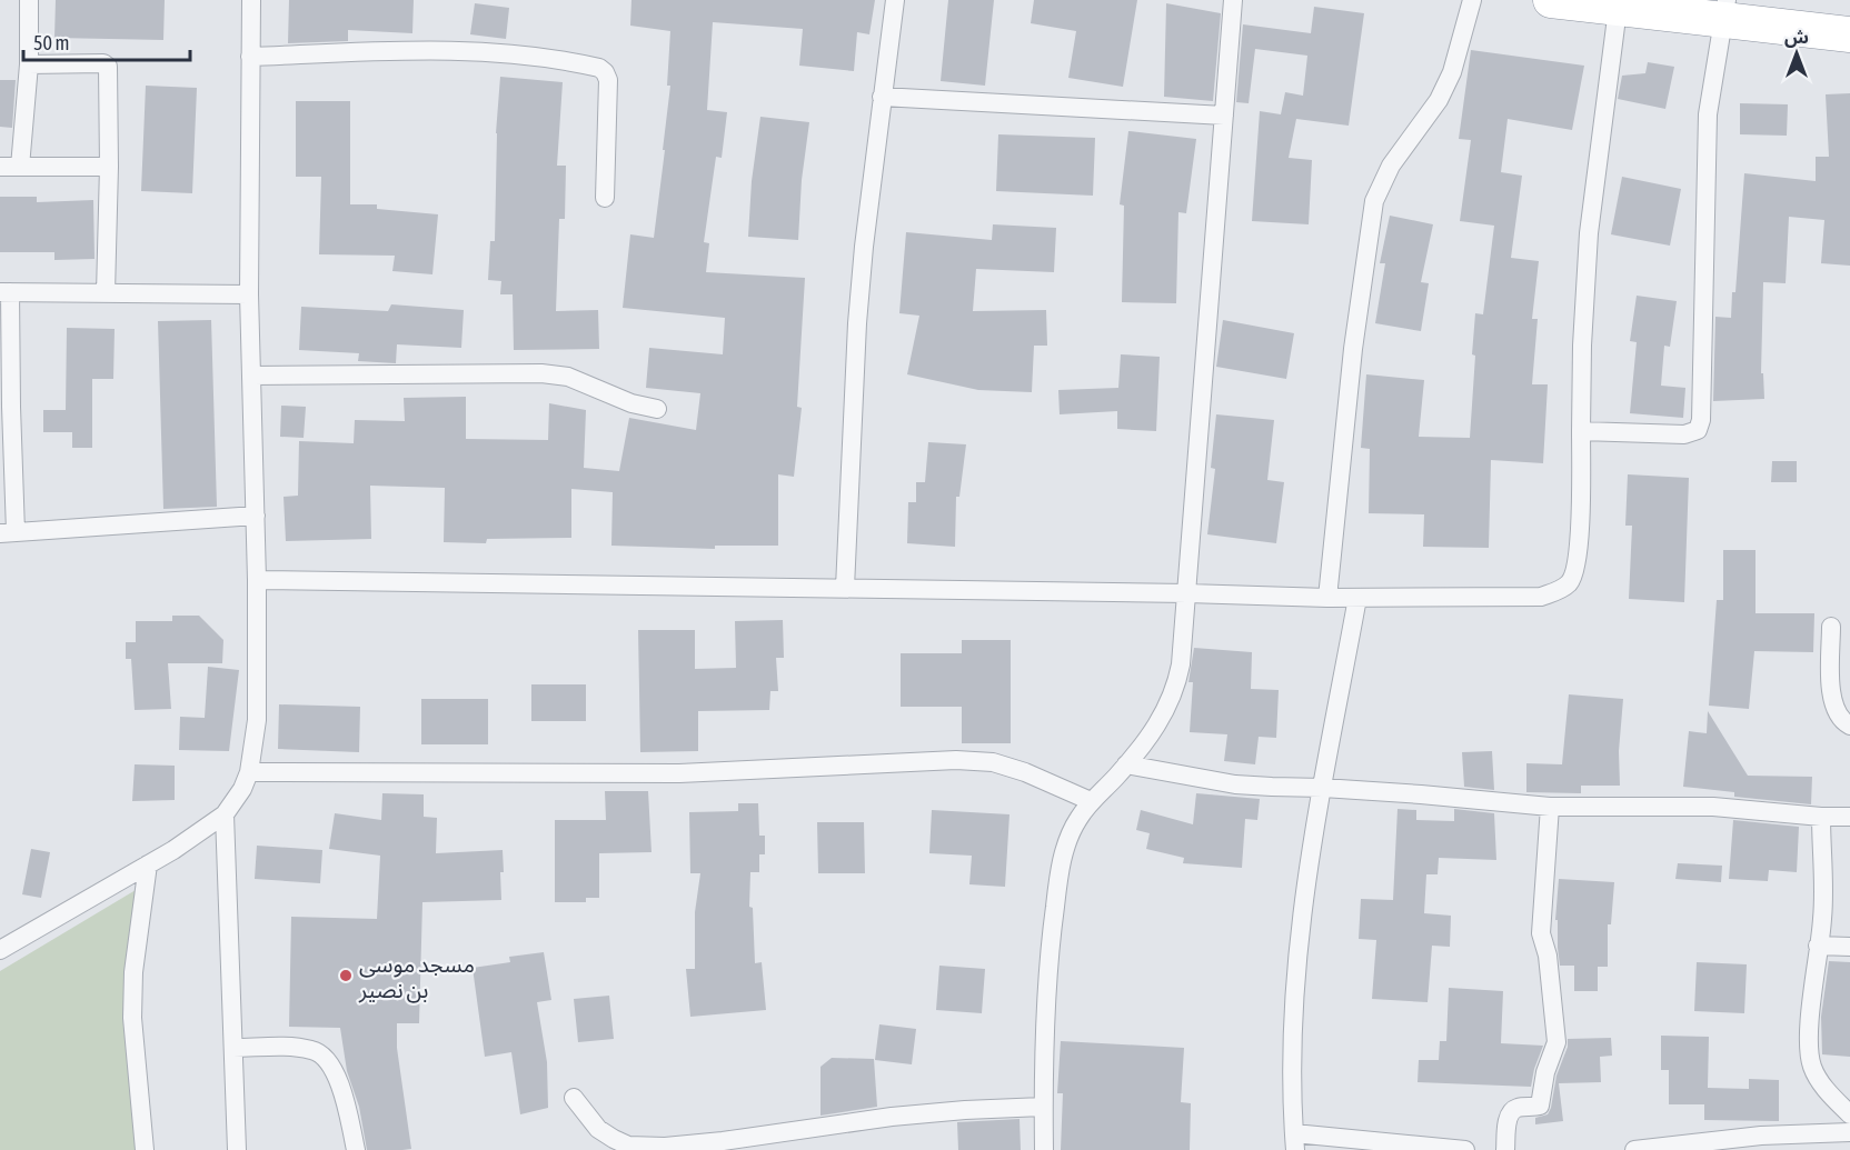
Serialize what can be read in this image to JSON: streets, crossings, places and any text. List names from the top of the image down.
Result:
{
  "places": ["مسجد موسى بن نصير"],
  "scale_bar": "50 m",
  "north": "top"
}
